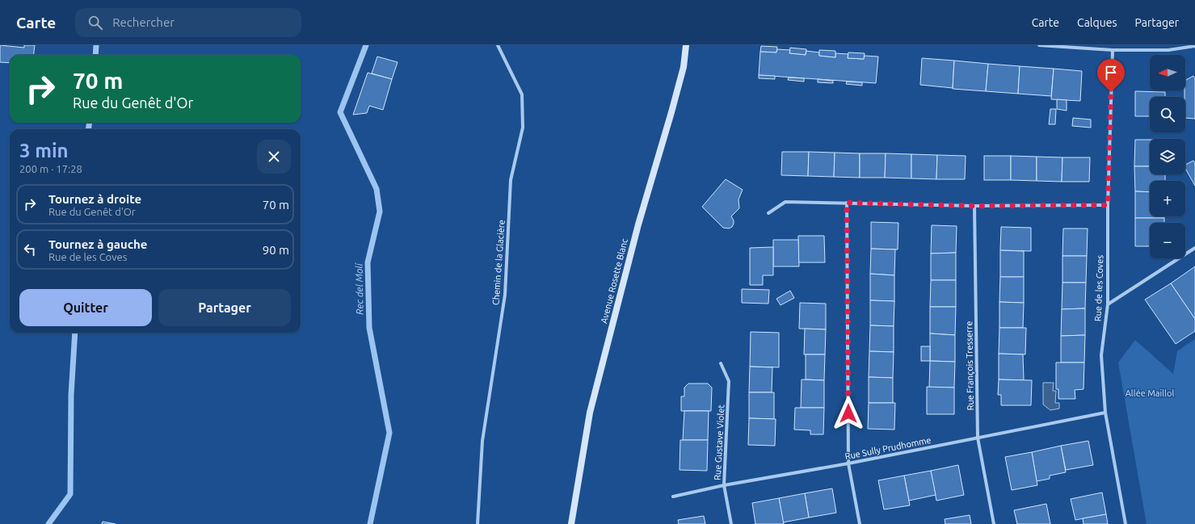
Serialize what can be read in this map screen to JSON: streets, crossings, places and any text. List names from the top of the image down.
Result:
{
  "streets": {
    "main road": ["Avenue Rosette Blanc"],
    "street": [
      "Chemin de la Glacière",
      "Rue de les Coves",
      "Rue François Tresserre",
      "Rue Gustave Violet",
      "Rue Sully Prudhomme"
    ]
  },
  "crossings": [
    ["Rue de les Coves", "Rue Sully Prudhomme"],
    ["Rue François Tresserre", "Rue Sully Prudhomme"],
    ["Rue Gustave Violet", "Rue Sully Prudhomme"]
  ],
  "water": ["Rec del Molí"],
  "parks": ["Allée Maillol"],
  "north": "left",
  "page": {
    "header": "Carte",
    "search": "Rechercher",
    "nav": ["Carte", "Calques", "Partager"],
    "map_buttons": ["+", "−"],
    "turn": ["70 m", "Rue du Genêt d'Or"],
    "heading": ["3 min", "200 m · 17:28"],
    "list": [
      {
        "name": "Tournez à droite",
        "note": "Rue du Genêt d'Or",
        "value": "70 m"
      },
      {
        "name": "Tournez à gauche",
        "note": "Rue de les Coves",
        "value": "90 m"
      }
    ],
    "buttons": ["Quitter", "Partager"]
  }
}
